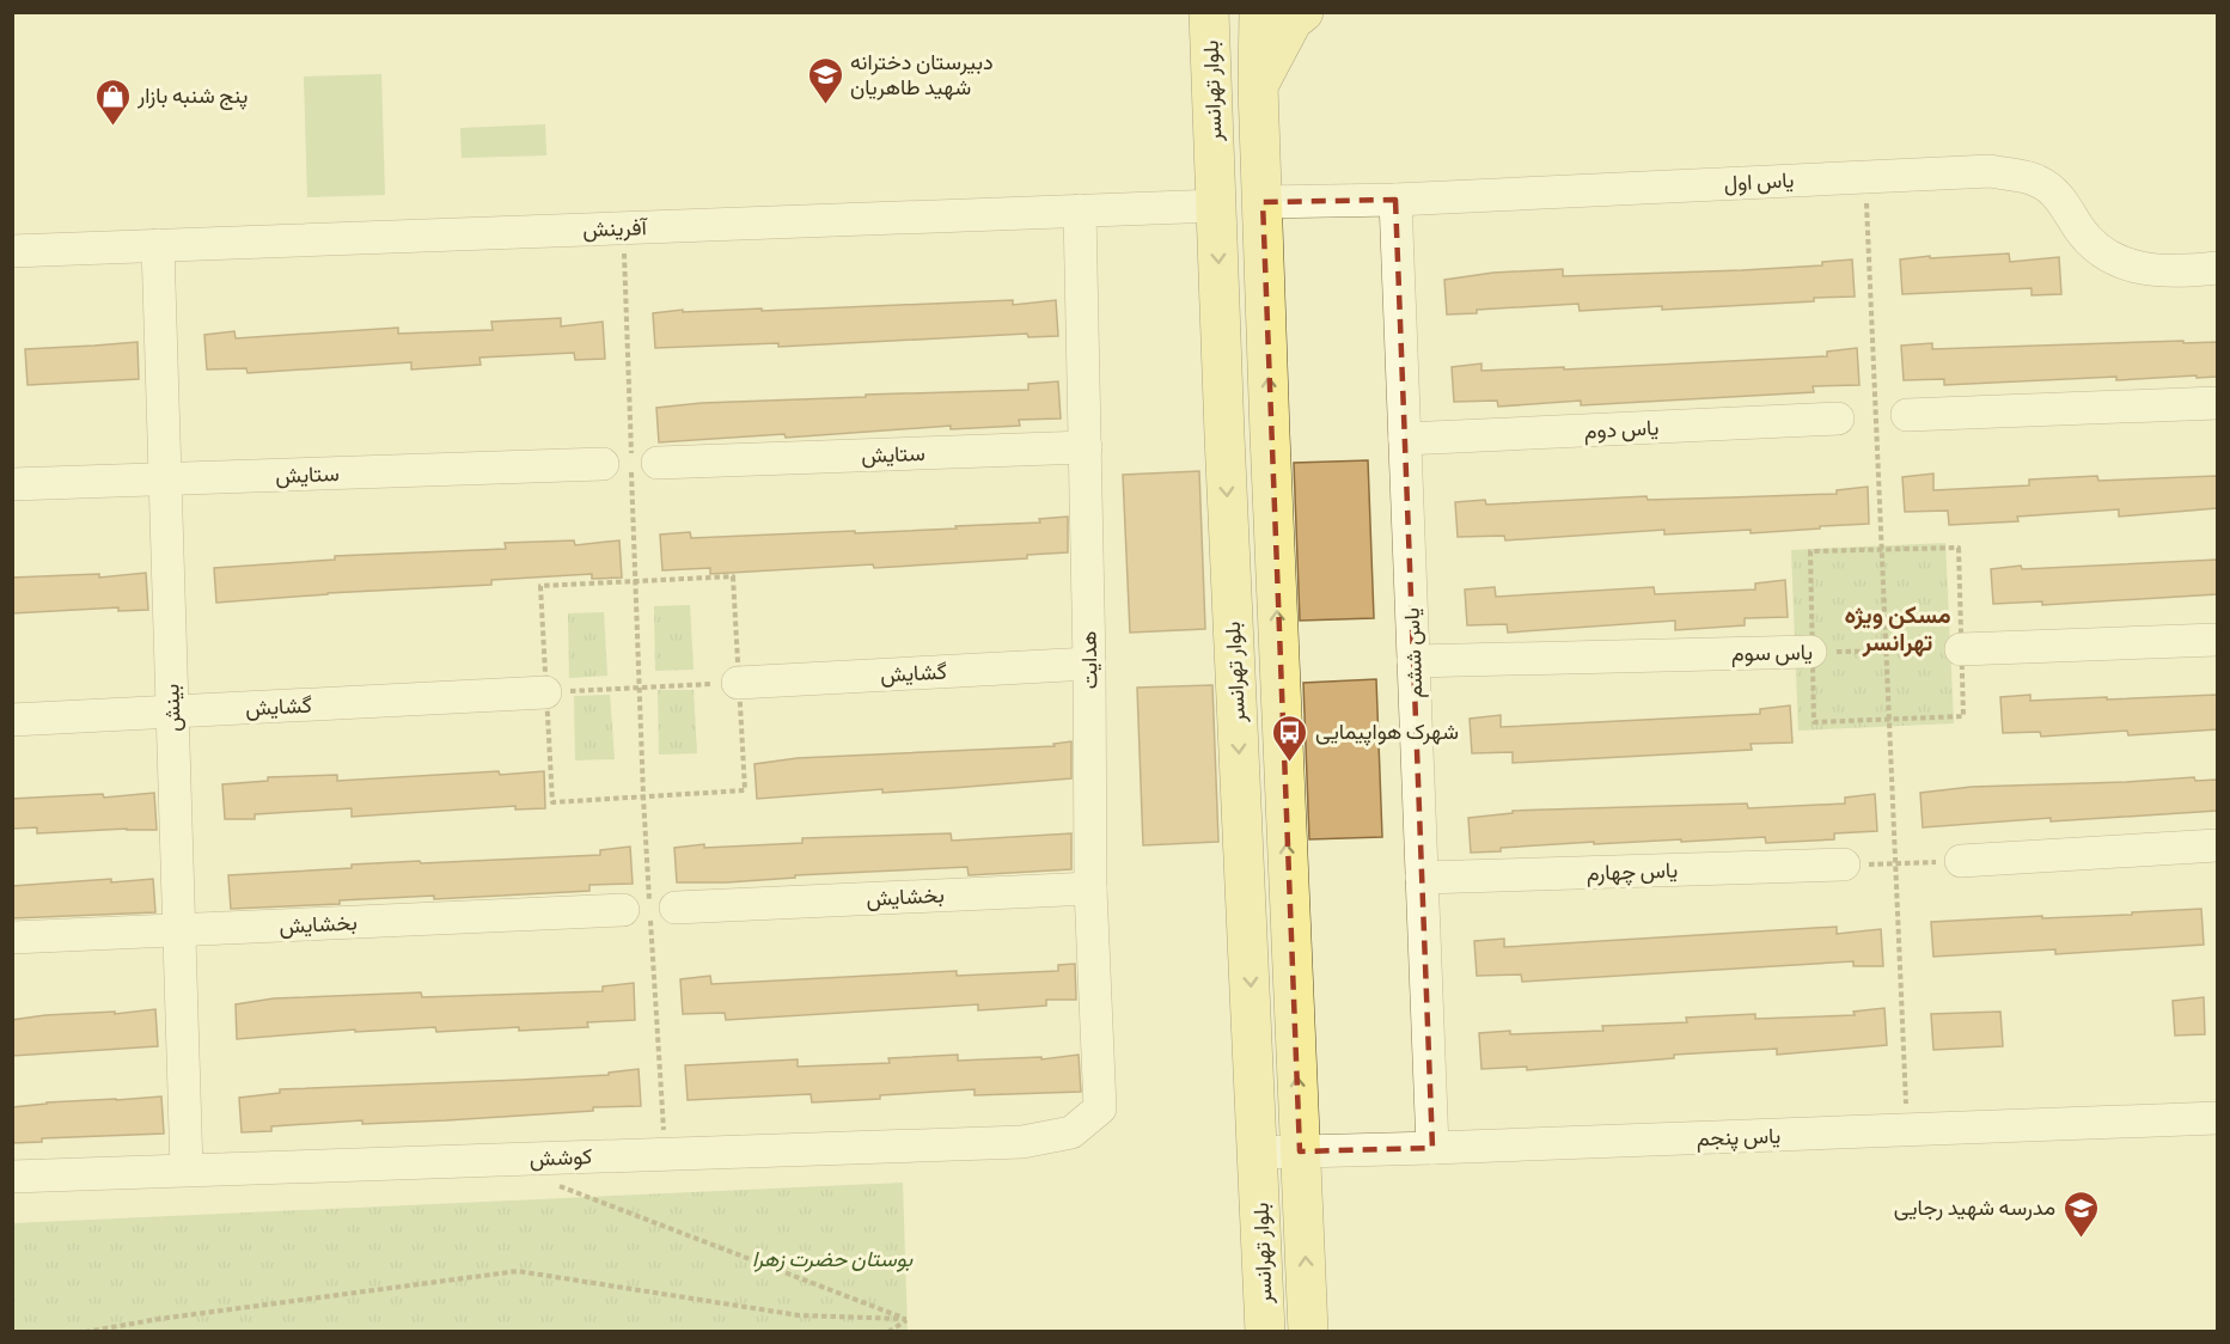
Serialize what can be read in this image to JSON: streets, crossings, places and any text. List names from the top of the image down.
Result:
{
  "streets": {
    "main road": ["بلوار تهرانسر"],
    "street": [
      "یاس اول",
      "آفرینش",
      "یاس دوم",
      "ستایش",
      "یاس ششم",
      "یاس سوم",
      "هدایت",
      "گشایش",
      "بینش",
      "یاس چهارم",
      "بخشایش",
      "یاس پنجم",
      "کوشش"
    ]
  },
  "crossings": [
    ["بلوار تهرانسر", "یاس اول"],
    ["بلوار تهرانسر", "آفرینش"],
    ["بلوار تهرانسر", "یاس پنجم"],
    ["یاس اول", "یاس ششم"],
    ["آفرینش", "هدایت"],
    ["آفرینش", "بینش"],
    ["یاس دوم", "یاس ششم"],
    ["ستایش", "هدایت"],
    ["ستایش", "بینش"],
    ["یاس ششم", "یاس سوم"],
    ["یاس ششم", "یاس چهارم"],
    ["یاس ششم", "یاس پنجم"],
    ["هدایت", "گشایش"],
    ["هدایت", "بخشایش"],
    ["هدایت", "کوشش"],
    ["گشایش", "بینش"],
    ["بینش", "بخشایش"],
    ["بینش", "کوشش"]
  ],
  "districts": ["مسکن ویژه تهرانسر"],
  "parks": ["بوستان حضرت زهرا"],
  "places": {
    "school or university": ["دبیرستان دخترانه شهید طاهریان", "مدرسه شهید رجایی"],
    "shop": ["پنج شنبه بازار"],
    "bus stop": ["شهرک هواپیمایی"]
  }
}
